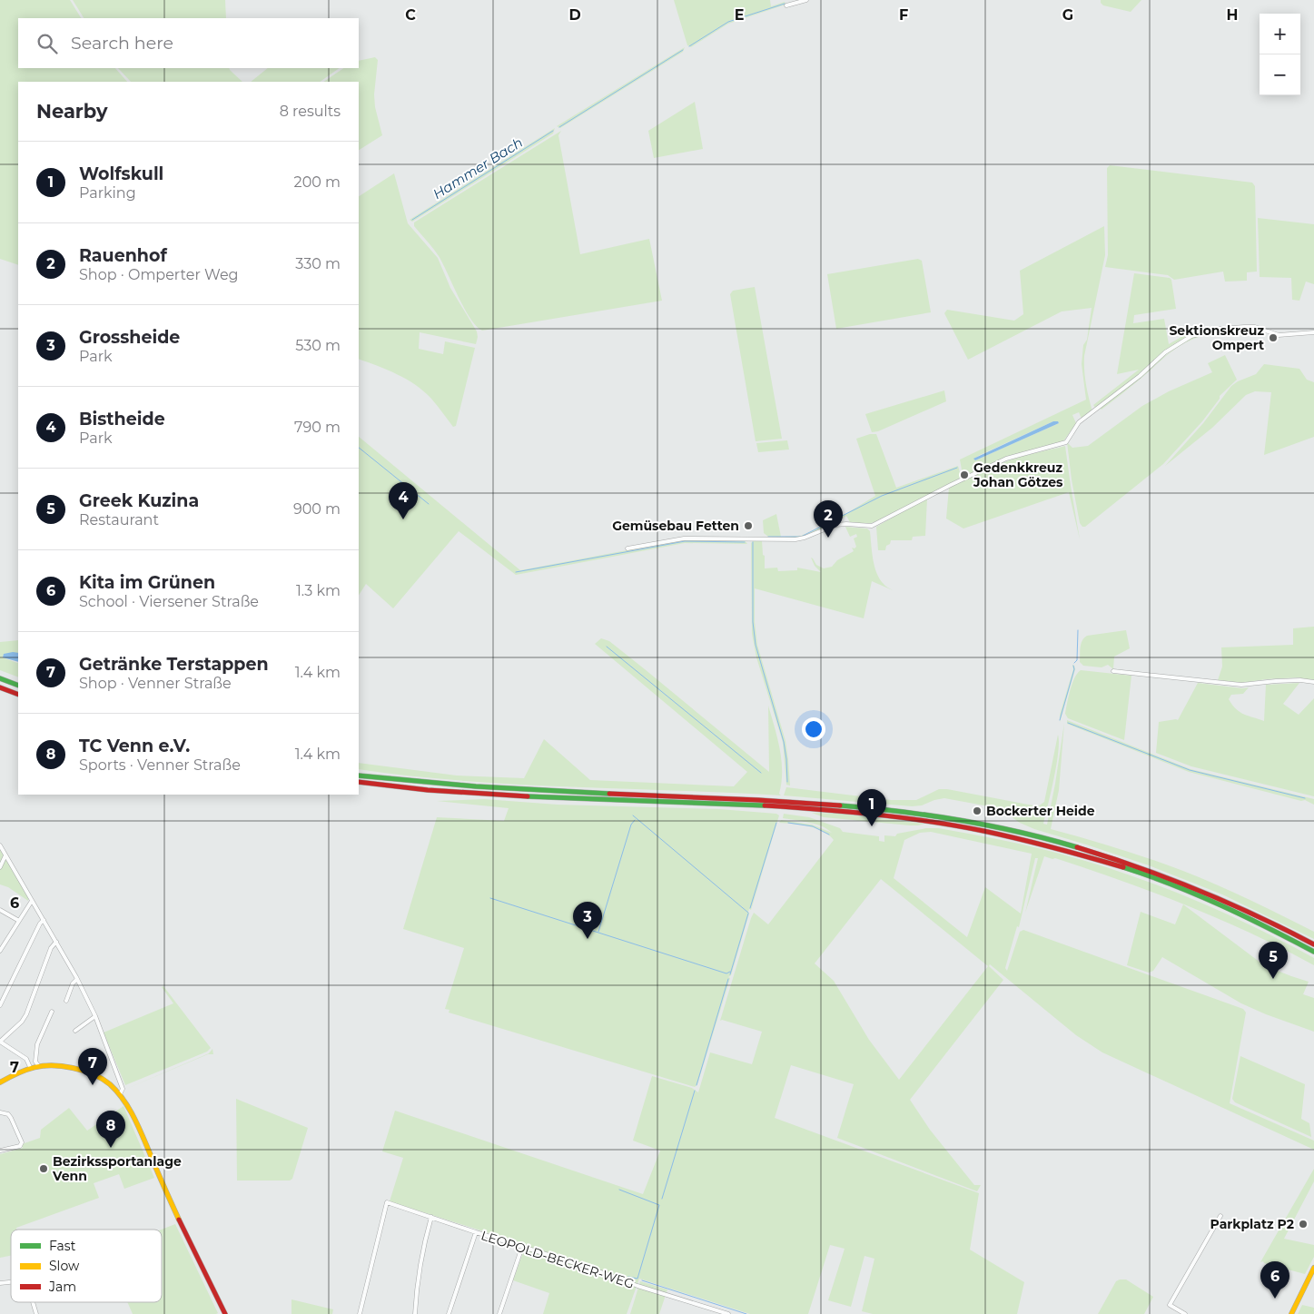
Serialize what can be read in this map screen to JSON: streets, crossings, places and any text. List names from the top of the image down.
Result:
{
  "streets": {
    "street": ["LEOPOLD-BECKER-WEG"]
  },
  "water": ["Hammer Bach"],
  "places": [
    "Sektionskreuz Ompert",
    "Gedenkkreuz Johan Götzes",
    "Gemüsebau Fetten",
    "Bockerter Heide",
    "Bezirkssportanlage Venn",
    "Parkplatz P2"
  ],
  "legend": ["Fast", "Slow", "Jam"],
  "page": {
    "map_buttons": ["+", "−"],
    "search": "Search here",
    "heading": ["Nearby", "8 results"],
    "list": [
      {
        "mark": "1",
        "name": "Wolfskull",
        "note": "Parking",
        "value": "200 m"
      },
      {
        "mark": "2",
        "name": "Rauenhof",
        "note": "Shop · Omperter Weg",
        "value": "330 m"
      },
      {
        "mark": "3",
        "name": "Grossheide",
        "note": "Park",
        "value": "530 m"
      },
      {
        "mark": "4",
        "name": "Bistheide",
        "note": "Park",
        "value": "790 m"
      },
      {
        "mark": "5",
        "name": "Greek Kuzina",
        "note": "Restaurant",
        "value": "900 m"
      },
      {
        "mark": "6",
        "name": "Kita im Grünen",
        "note": "School · Viersener Straße",
        "value": "1.3 km"
      },
      {
        "mark": "7",
        "name": "Getränke Terstappen",
        "note": "Shop · Venner Straße",
        "value": "1.4 km"
      },
      {
        "mark": "8",
        "name": "TC Venn e.V.",
        "note": "Sports · Venner Straße",
        "value": "1.4 km"
      }
    ],
    "pins": [
      "4",
      "2",
      "1",
      "3",
      "5",
      "7",
      "8",
      "6"
    ]
  },
  "grid": {
    "columns": [
      "C",
      "D",
      "E",
      "F",
      "G",
      "H"
    ],
    "rows": ["6", "7"]
  }
}
